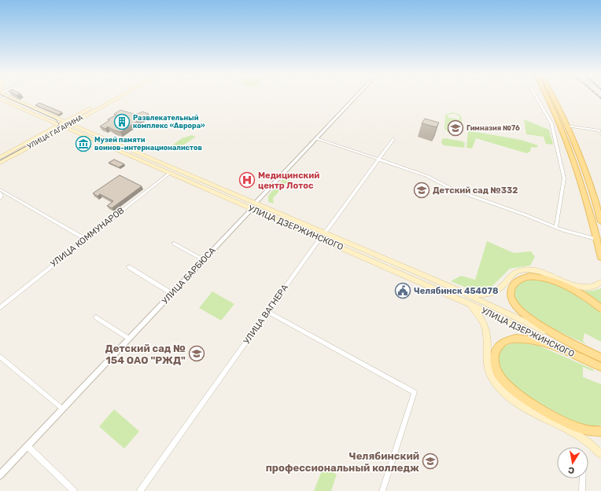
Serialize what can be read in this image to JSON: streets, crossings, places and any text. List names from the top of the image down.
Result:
{
  "streets": {
    "main road": [
      "УЛИЦА ГАГАРИНА",
      "УЛИЦА ДЗЕРЖИНСКОГО",
      "УЛИЦА КОММУНАРОВ",
      "УЛИЦА БАРБЮСА",
      "УЛИЦА ВАГНЕРА"
    ]
  },
  "crossings": [
    ["УЛИЦА ГАГАРИНА", "УЛИЦА ДЗЕРЖИНСКОГО"],
    ["УЛИЦА ДЗЕРЖИНСКОГО", "УЛИЦА КОММУНАРОВ"],
    ["УЛИЦА ДЗЕРЖИНСКОГО", "УЛИЦА БАРБЮСА"],
    ["УЛИЦА ДЗЕРЖИНСКОГО", "УЛИЦА ВАГНЕРА"]
  ],
  "places": {
    "building": ["Развлекательный комплекс «Аврора»"],
    "school or university": [
      "Гимназия №76",
      "Детский cад №332",
      "Детский сад № 154 ОАО \"РЖД\"",
      "Челябинский профессиональный колледж"
    ],
    "museum": ["Музей памяти воинов-интернационалистов"],
    "hospital": ["Медицинский центр Лотос"],
    "public building": ["Челябинск 454078"]
  },
  "north": "bottom"
}
